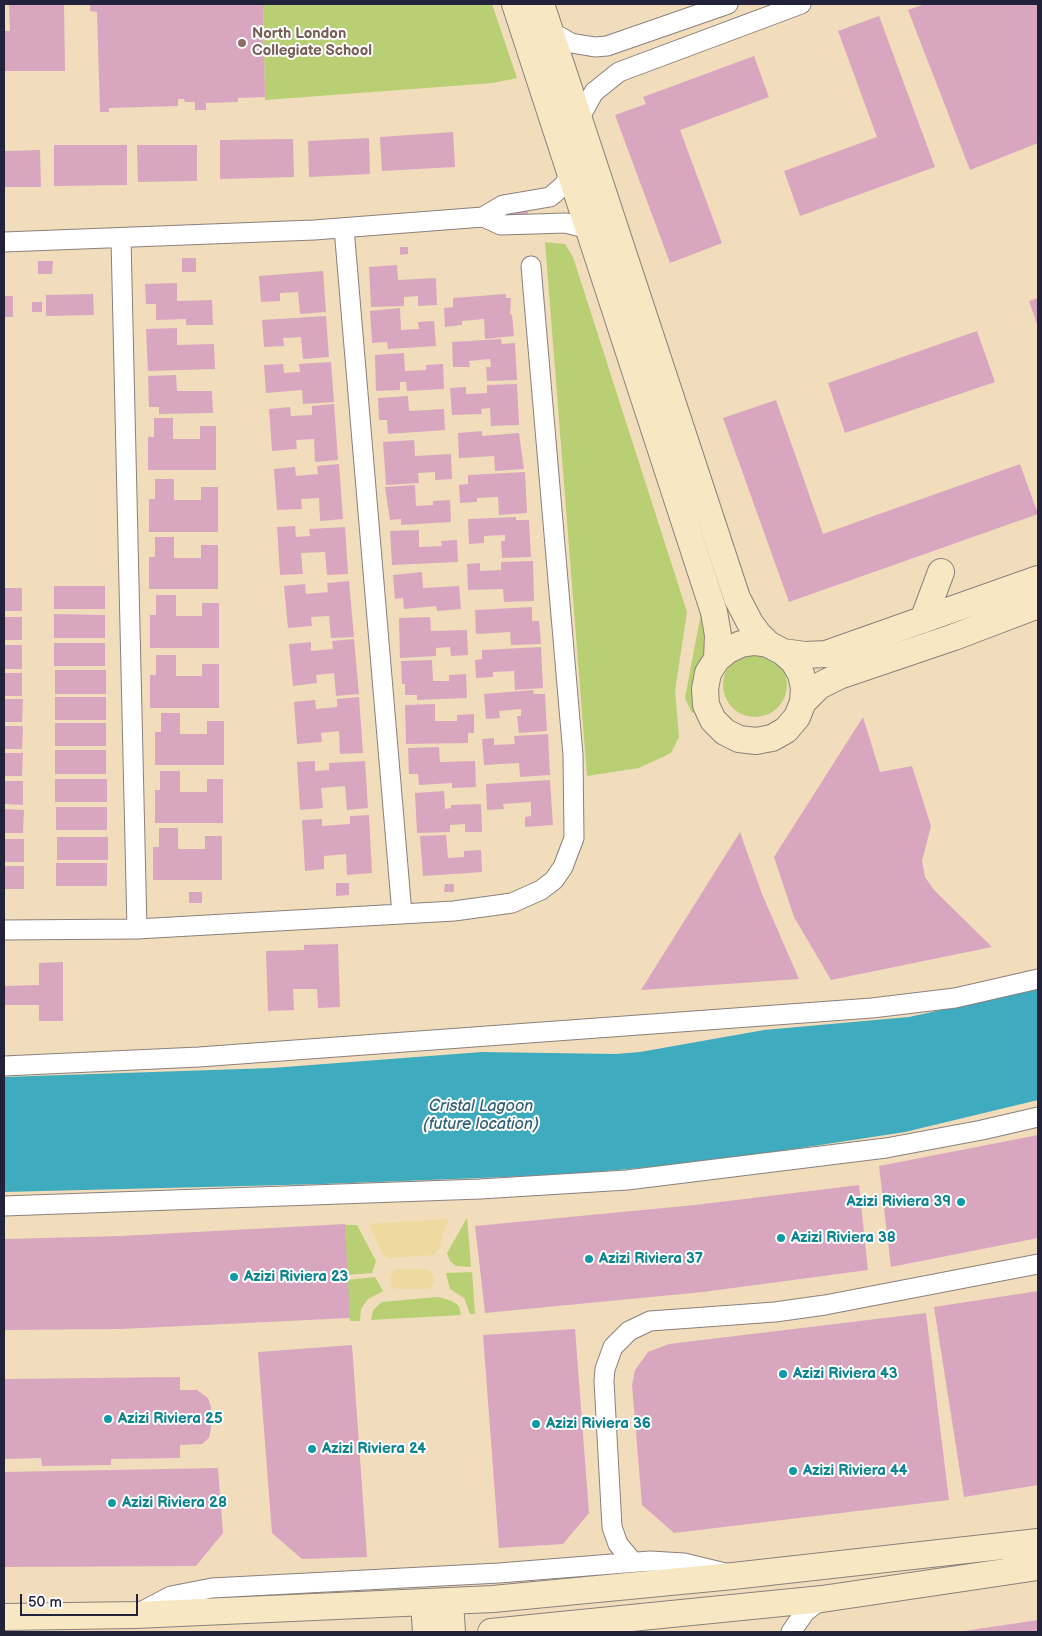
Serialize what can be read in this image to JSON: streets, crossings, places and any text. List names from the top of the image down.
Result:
{
  "water": ["Cristal Lagoon (future location)"],
  "places": [
    "North London Collegiate School",
    "Azizi Riviera 39",
    "Azizi Riviera 38",
    "Azizi Riviera 37",
    "Azizi Riviera 23",
    "Azizi Riviera 43",
    "Azizi Riviera 25",
    "Azizi Riviera 36",
    "Azizi Riviera 24",
    "Azizi Riviera 44",
    "Azizi Riviera 28"
  ],
  "scale_bar": "50 m"
}
